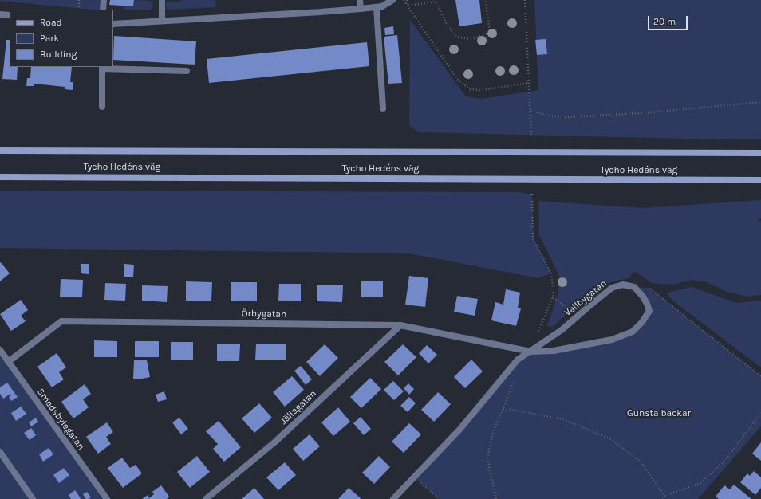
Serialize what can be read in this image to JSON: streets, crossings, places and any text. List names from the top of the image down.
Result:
{
  "streets": {
    "main road": ["Tycho Hedéns väg"],
    "street": [
      "Vallbygatan",
      "Örbygatan",
      "Jällagatan",
      "Smedsbylegatan"
    ]
  },
  "crossings": [
    ["Vallbygatan", "Örbygatan"],
    ["Örbygatan", "Jällagatan"],
    ["Örbygatan", "Smedsbylegatan"]
  ],
  "parks": ["Gunsta backar"],
  "legend": ["Road", "Park", "Building"],
  "scale_bar": "20 m"
}
